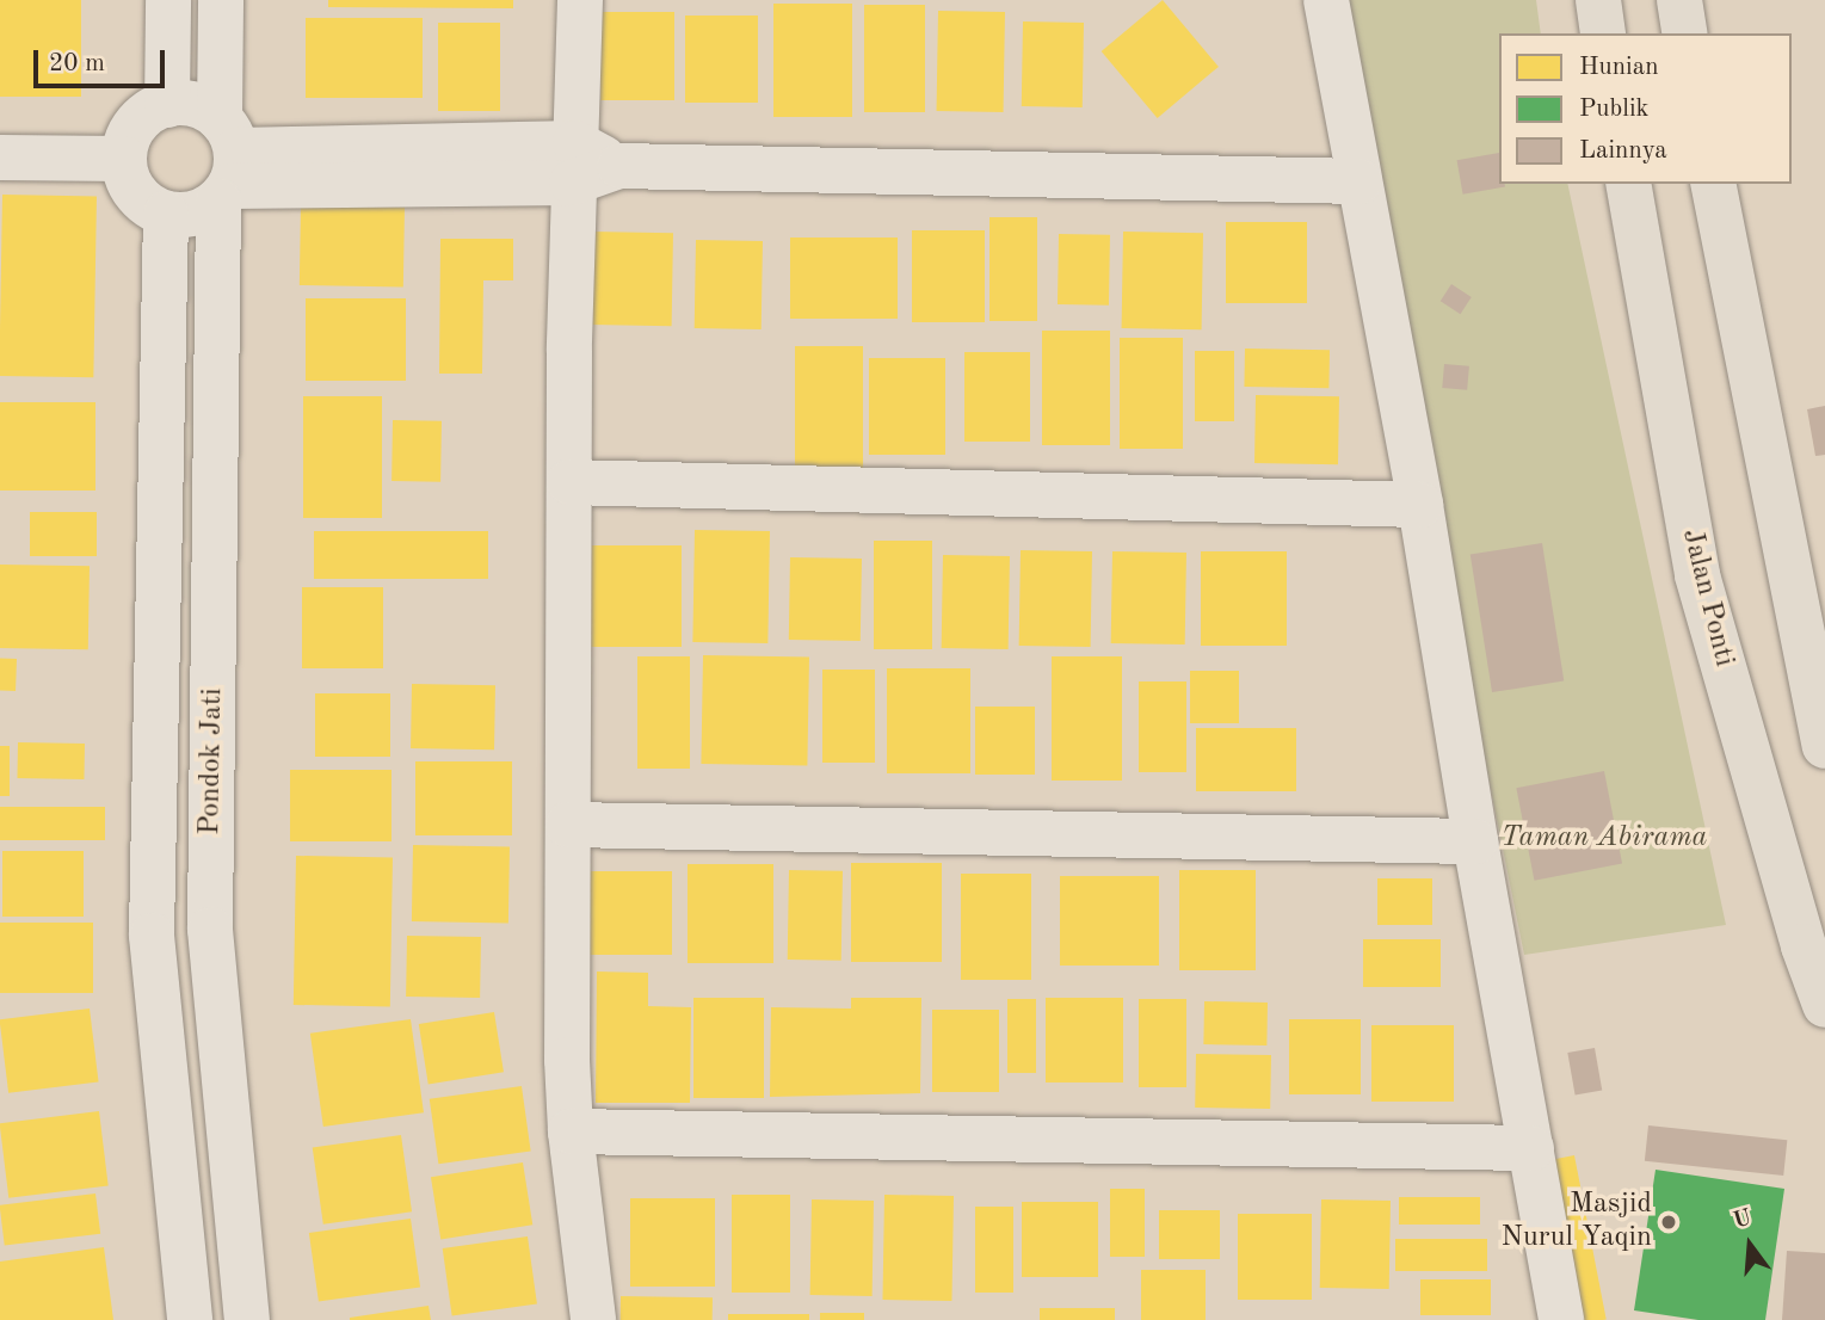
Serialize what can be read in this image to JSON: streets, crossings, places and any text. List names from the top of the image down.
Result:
{
  "streets": {
    "main road": ["Jalan Ponti"],
    "street": ["Pondok Jati"]
  },
  "parks": ["Taman Abirama"],
  "places": ["Masjid Nurul Yaqin"],
  "legend": ["Hunian", "Publik", "Lainnya"],
  "scale_bar": "20 m",
  "north": "top"
}
